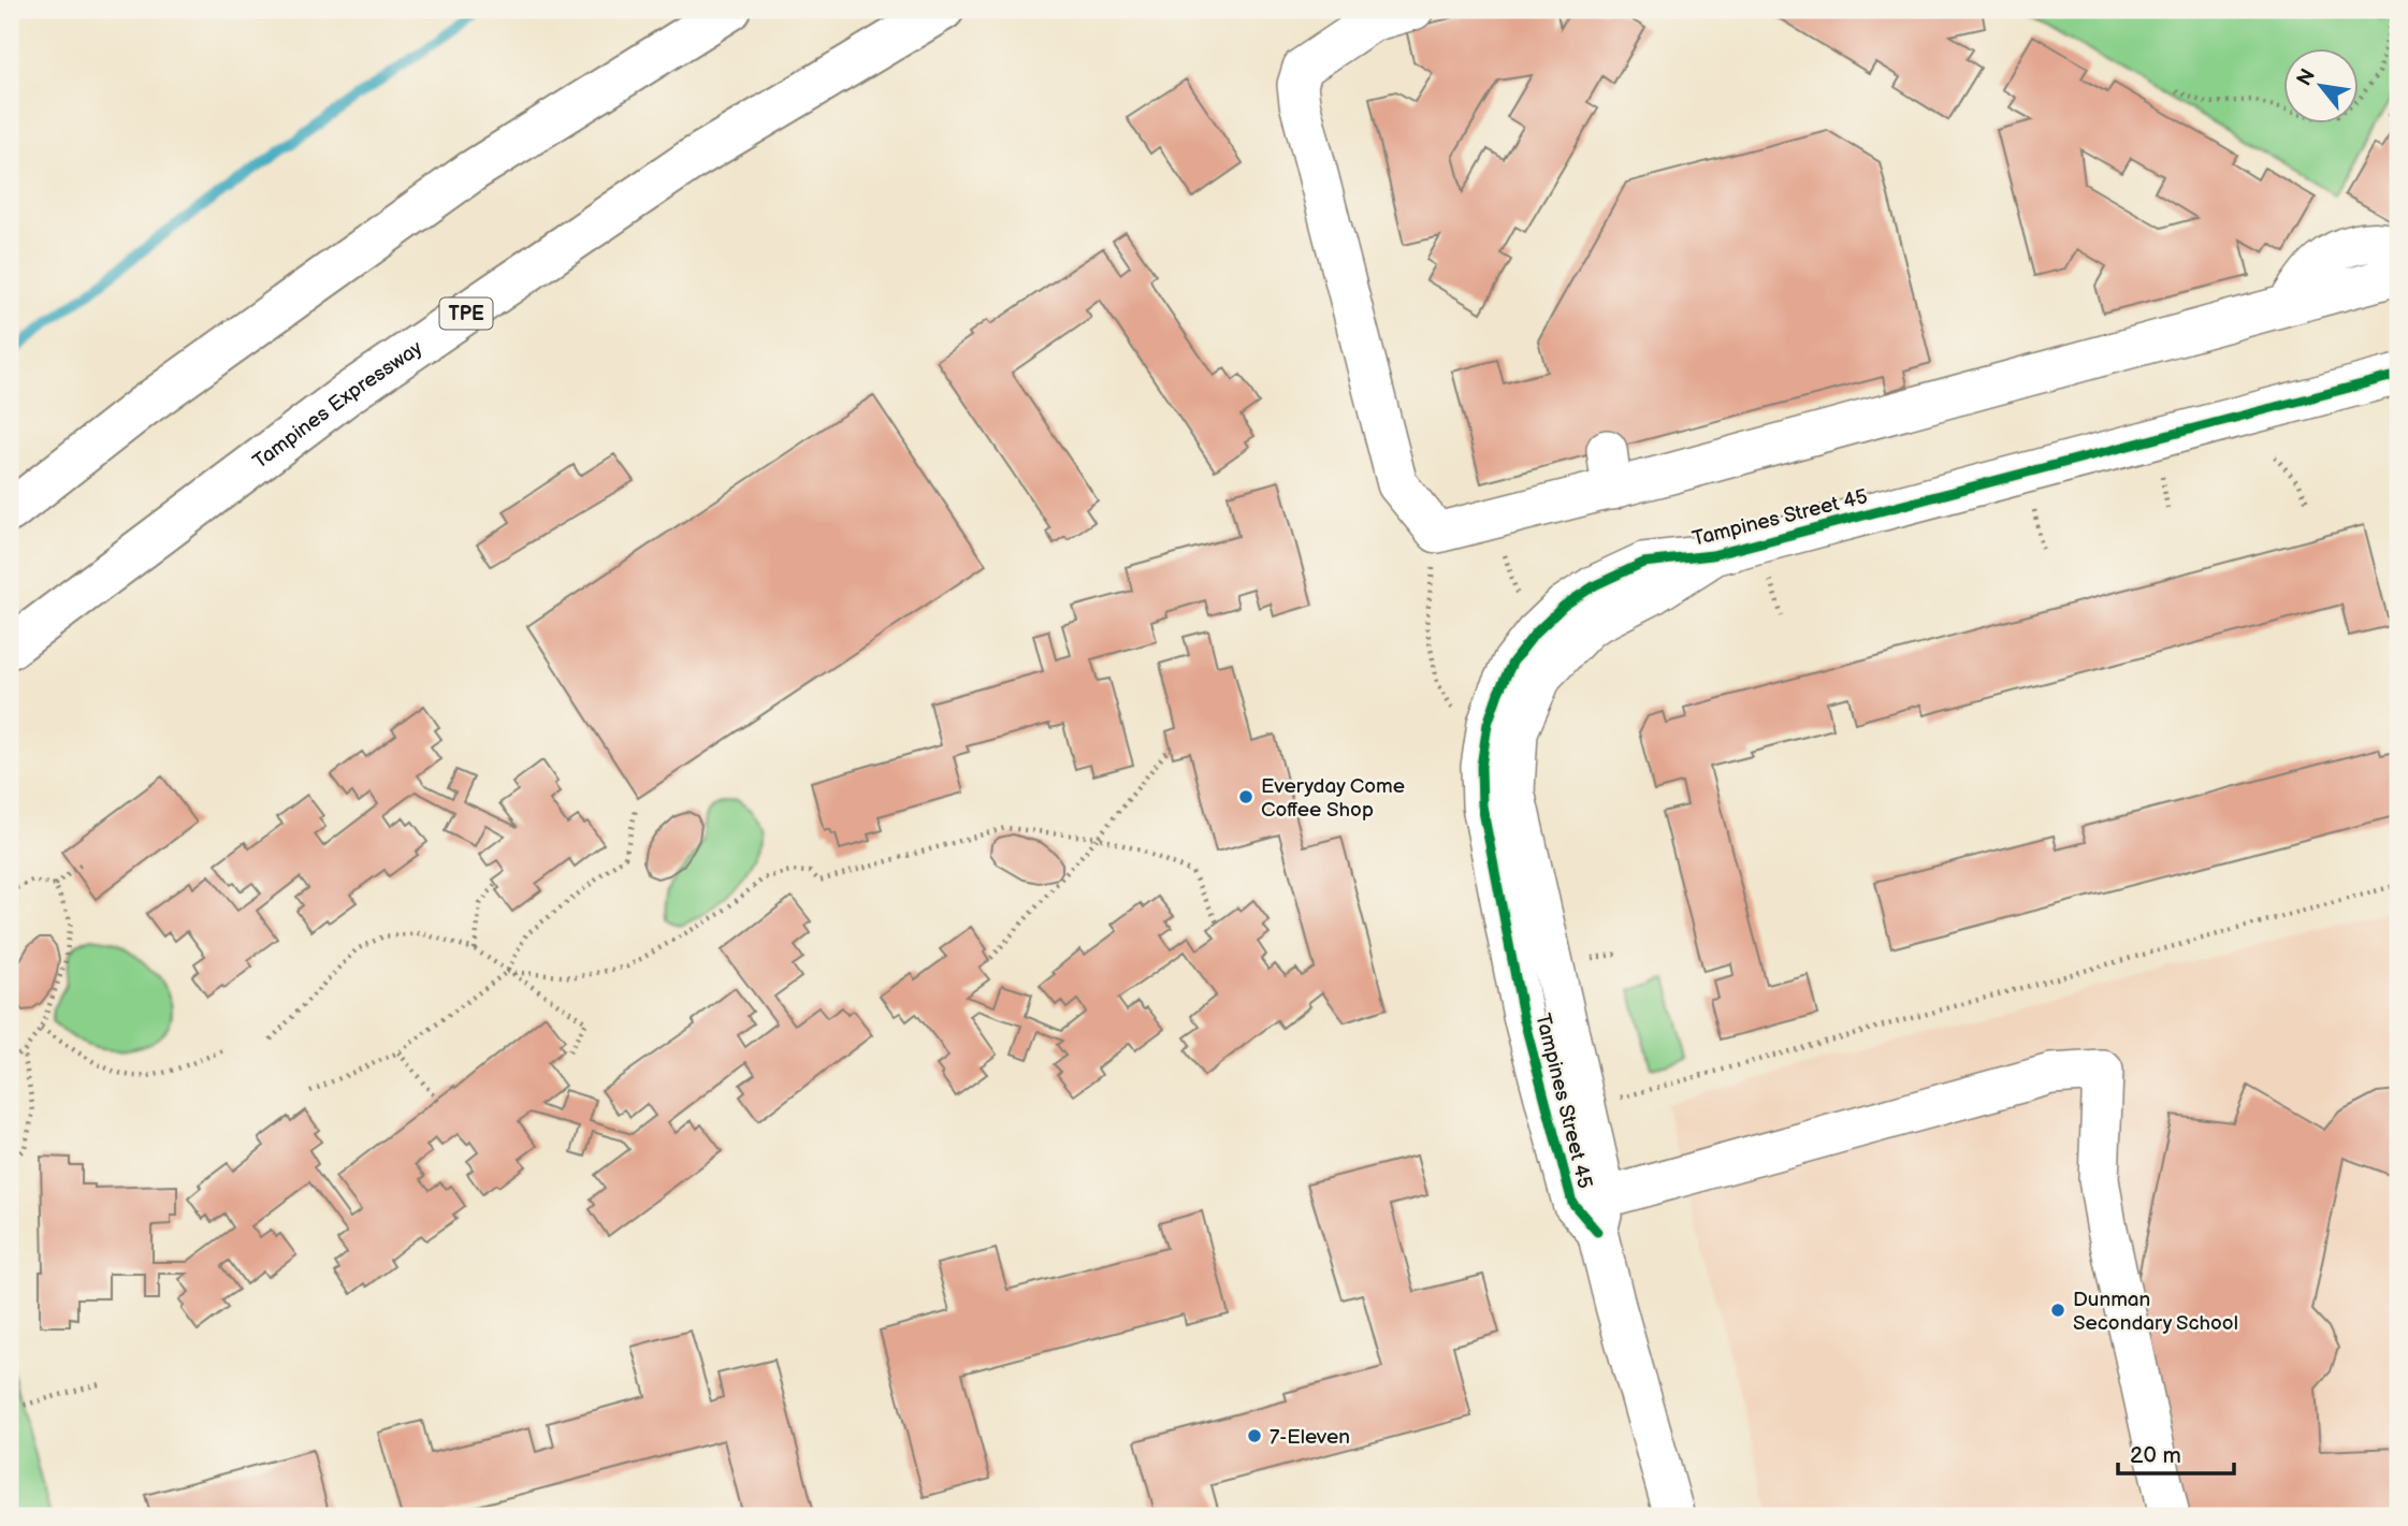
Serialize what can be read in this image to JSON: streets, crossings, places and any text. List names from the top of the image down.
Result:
{
  "streets": {
    "highway": ["TPE", "Tampines Expressway"],
    "street": ["Tampines Street 45"]
  },
  "places": ["Everyday Come Coffee Shop", "Dunman Secondary School", "7-Eleven"],
  "scale_bar": "20 m",
  "north": "top left"
}
